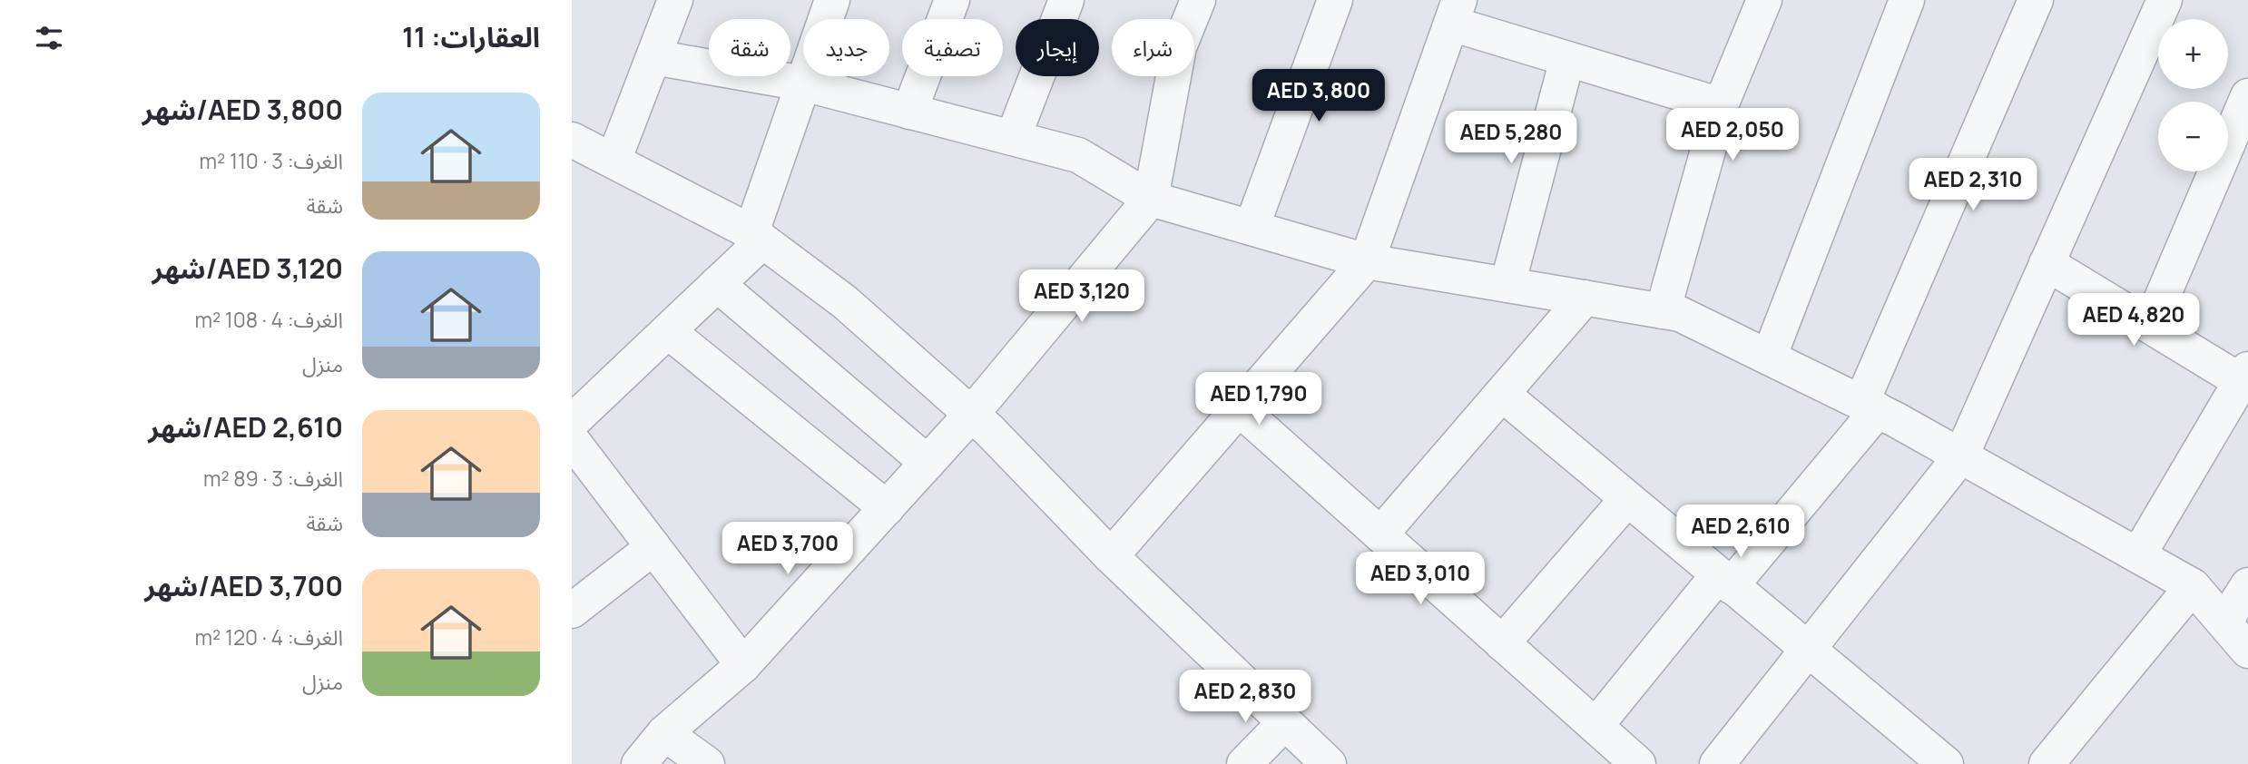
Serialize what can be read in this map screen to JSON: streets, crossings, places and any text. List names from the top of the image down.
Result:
{
  "page": {
    "heading": "العقارات: 11",
    "map_buttons": ["+", "−"],
    "chip": [
      "شراء",
      "إيجار",
      "تصفية",
      "جديد",
      "شقة"
    ],
    "price": [
      "AED 3,800",
      "AED 2,050",
      "AED 5,280",
      "AED 2,310",
      "AED 3,120",
      "AED 4,820",
      "AED 1,790",
      "AED 2,610",
      "AED 3,700",
      "AED 3,010",
      "AED 2,830"
    ],
    "list": [
      {
        "name": "AED 3,800/شهر",
        "note": "الغرف: 3 · 110 m² · شقة"
      },
      {
        "name": "AED 3,120/شهر",
        "note": "الغرف: 4 · 108 m² · منزل"
      },
      {
        "name": "AED 2,610/شهر",
        "note": "الغرف: 3 · 89 m² · شقة"
      },
      {
        "name": "AED 3,700/شهر",
        "note": "الغرف: 4 · 120 m² · منزل"
      }
    ]
  }
}
